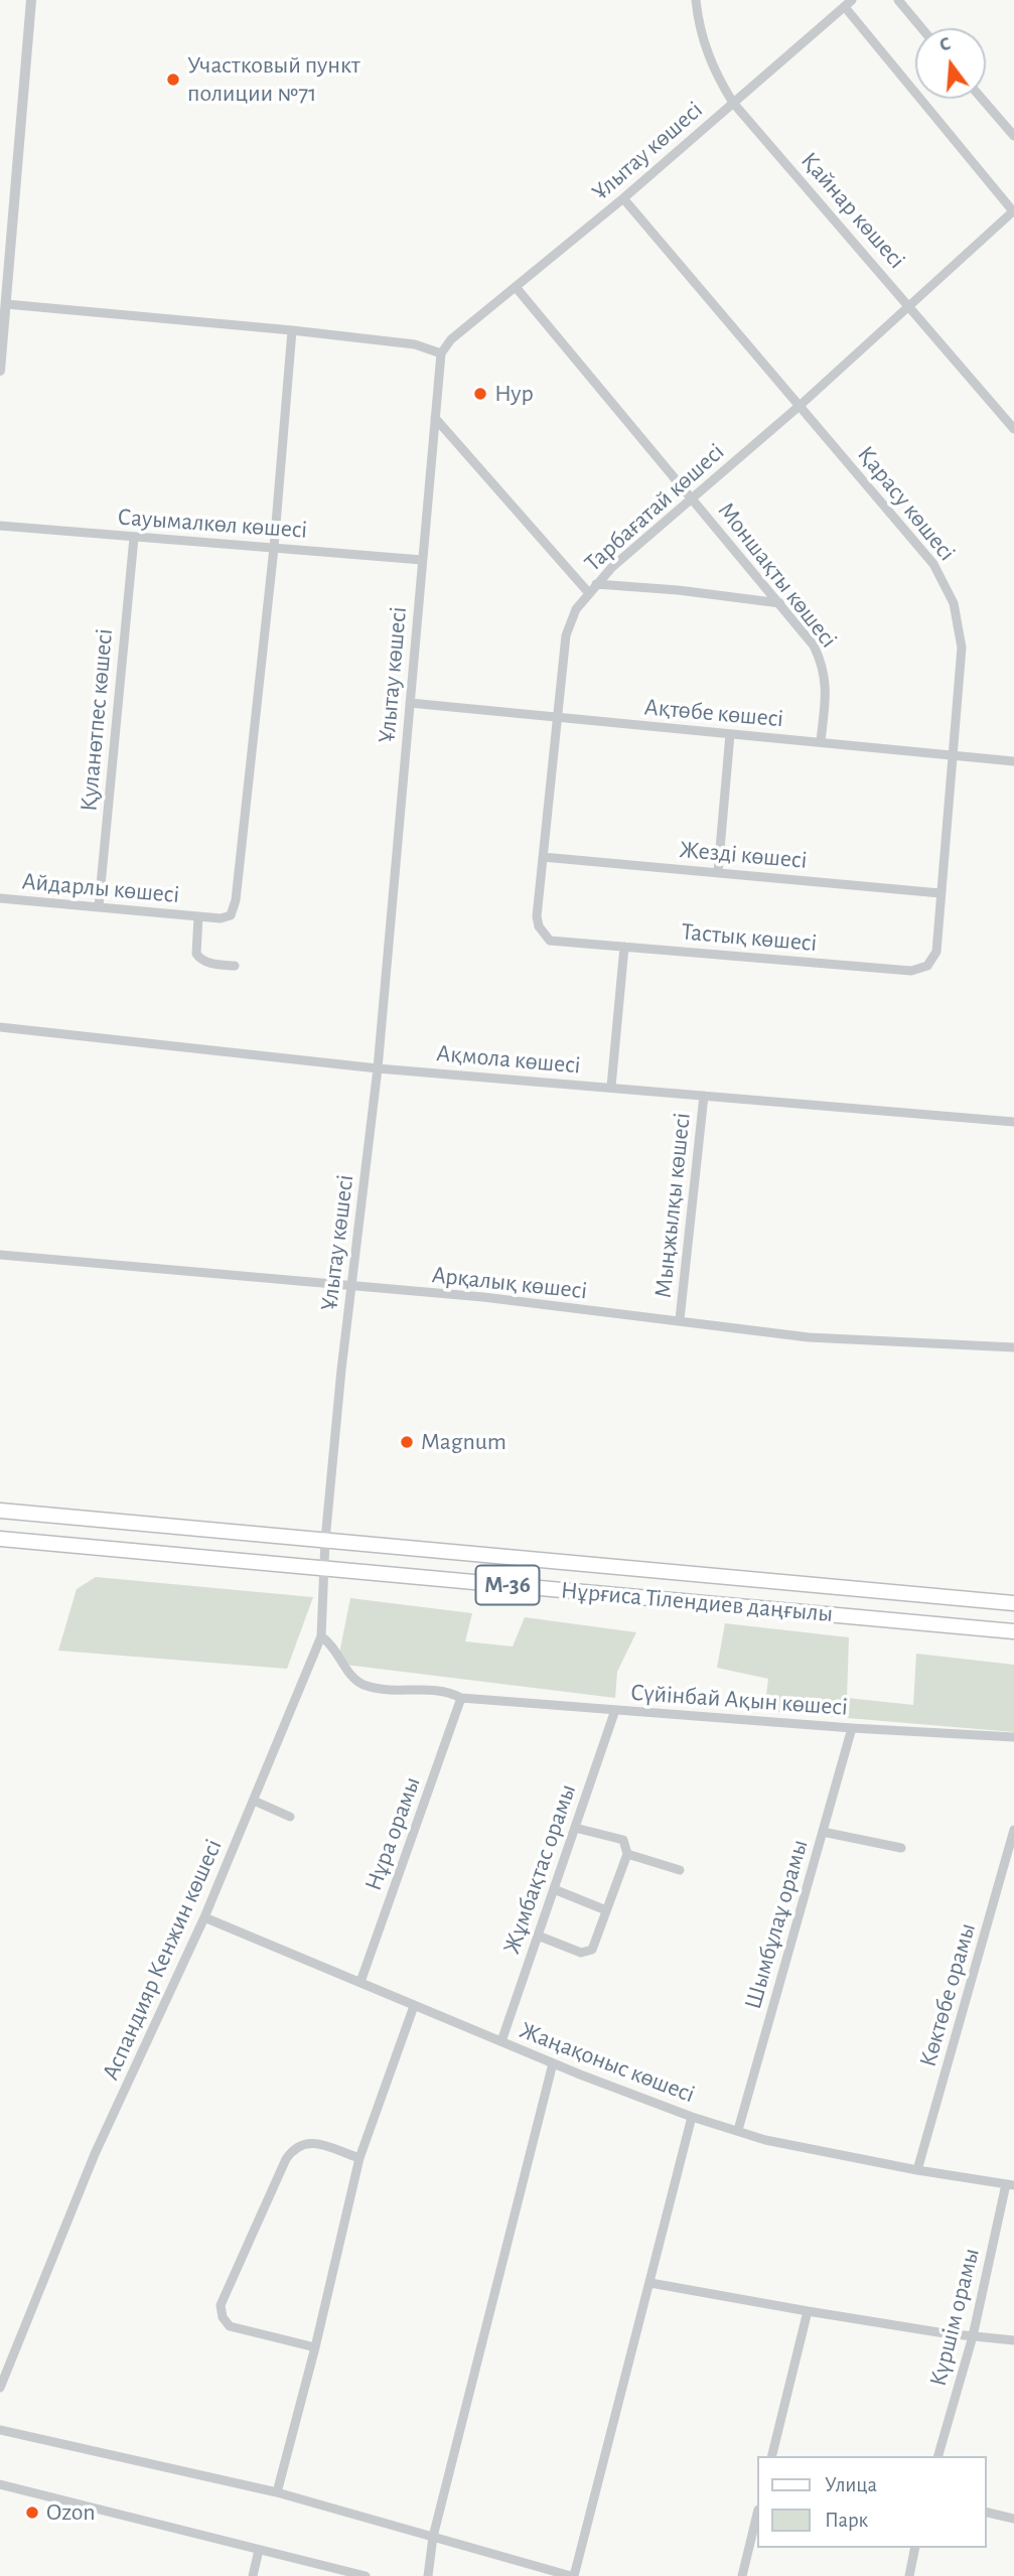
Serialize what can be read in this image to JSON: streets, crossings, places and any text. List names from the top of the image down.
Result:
{
  "streets": {
    "main road": ["M-36", "Нұрғиса Тілендиев даңғылы"],
    "street": [
      "Ұлытау көшесі",
      "Қайнар көшесі",
      "Қарасу көшесі",
      "Тарбағатай көшесі",
      "Сауымалкөл көшесі",
      "Моншақты көшесі",
      "Ақтөбе көшесі",
      "Қуланөтпес көшесі",
      "Жезді көшесі",
      "Айдарлы көшесі",
      "Тастық көшесі",
      "Ақмола көшесі",
      "Мыңжылқы көшесі",
      "Арқалық көшесі",
      "Сүйінбай Ақын көшесі",
      "Нұра орамы",
      "Жұмбақтас орамы",
      "Шымбұлаұ орамы",
      "Аспандияр Кенжин көшесі",
      "Көктөбе орамы",
      "Жаңақоныс көшесі",
      "Күршім орамы"
    ]
  },
  "crossings": [
    ["Ұлытау көшесі", "Қайнар көшесі"],
    ["Ұлытау көшесі", "Қарасу көшесі"],
    ["Ұлытау көшесі", "Сауымалкөл көшесі"],
    ["Ұлытау көшесі", "Моншақты көшесі"],
    ["Ұлытау көшесі", "Ақтөбе көшесі"],
    ["Ұлытау көшесі", "Ақмола көшесі"],
    ["Ұлытау көшесі", "Арқалық көшесі"],
    ["Ұлытау көшесі", "Нұрғиса Тілендиев даңғылы"],
    ["Ұлытау көшесі", "Аспандияр Кенжин көшесі"],
    ["Қайнар көшесі", "Тарбағатай көшесі"],
    ["Қарасу көшесі", "Тарбағатай көшесі"],
    ["Қарасу көшесі", "Ақтөбе көшесі"],
    ["Қарасу көшесі", "Жезді көшесі"],
    ["Қарасу көшесі", "Тастық көшесі"],
    ["Тарбағатай көшесі", "Моншақты көшесі"],
    ["Тарбағатай көшесі", "Ақтөбе көшесі"],
    ["Тарбағатай көшесі", "Жезді көшесі"],
    ["Тарбағатай көшесі", "Тастық көшесі"],
    ["Сауымалкөл көшесі", "Қуланөтпес көшесі"],
    ["Сауымалкөл көшесі", "Айдарлы көшесі"],
    ["Моншақты көшесі", "Ақтөбе көшесі"],
    ["Қуланөтпес көшесі", "Айдарлы көшесі"],
    ["Ақмола көшесі", "Мыңжылқы көшесі"],
    ["Мыңжылқы көшесі", "Арқалық көшесі"],
    ["Нұрғиса Тілендиев даңғылы", "Аспандияр Кенжин көшесі"],
    ["Сүйінбай Ақын көшесі", "Нұра орамы"],
    ["Сүйінбай Ақын көшесі", "Жұмбақтас орамы"],
    ["Сүйінбай Ақын көшесі", "Шымбұлаұ орамы"],
    ["Сүйінбай Ақын көшесі", "Аспандияр Кенжин көшесі"],
    ["Нұра орамы", "Жаңақоныс көшесі"],
    ["Жұмбақтас орамы", "Жаңақоныс көшесі"],
    ["Шымбұлаұ орамы", "Жаңақоныс көшесі"],
    ["Аспандияр Кенжин көшесі", "Жаңақоныс көшесі"],
    ["Көктөбе орамы", "Жаңақоныс көшесі"],
    ["Жаңақоныс көшесі", "Күршім орамы"]
  ],
  "places": [
    "Участковый пункт полиции №71",
    "Нур",
    "Magnum",
    "Ozon"
  ],
  "legend": ["Улица", "Парк"],
  "north": "top"
}
